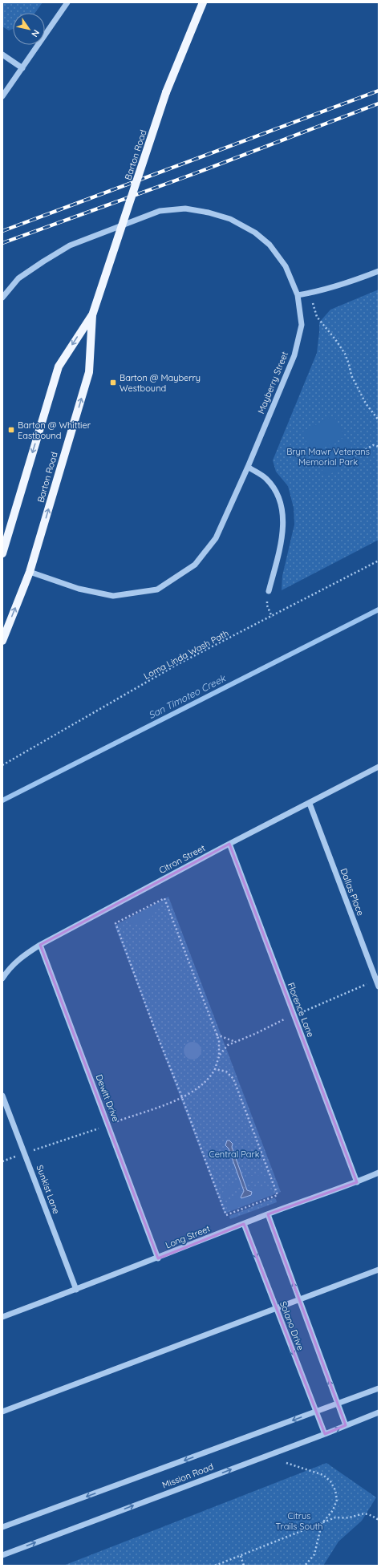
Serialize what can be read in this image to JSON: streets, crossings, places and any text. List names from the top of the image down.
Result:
{
  "streets": {
    "main road": ["Barton Road"],
    "street": [
      "Mayberry Street",
      "Citron Street",
      "Dallas Place",
      "Florence Lane",
      "Dewitt Drive",
      "Sunkist Lane",
      "Long Street",
      "Solano Drive",
      "Mission Road"
    ],
    "path": ["Loma Linda Wash Path"]
  },
  "crossings": [
    ["Barton Road", "Mayberry Street"],
    ["Citron Street", "Dallas Place"],
    ["Citron Street", "Florence Lane"],
    ["Citron Street", "Dewitt Drive"],
    ["Florence Lane", "Long Street"],
    ["Dewitt Drive", "Long Street"],
    ["Sunkist Lane", "Long Street"],
    ["Long Street", "Solano Drive"],
    ["Solano Drive", "Mission Road"]
  ],
  "water": ["San Timoteo Creek"],
  "parks": ["Bryn Mawr Veterans Memorial Park", "Central Park", "Citrus Trails South"],
  "places": {
    "transit": ["Barton @ Mayberry Westbound", "Barton @ Whittier Eastbound"]
  },
  "north": "bottom right"
}
